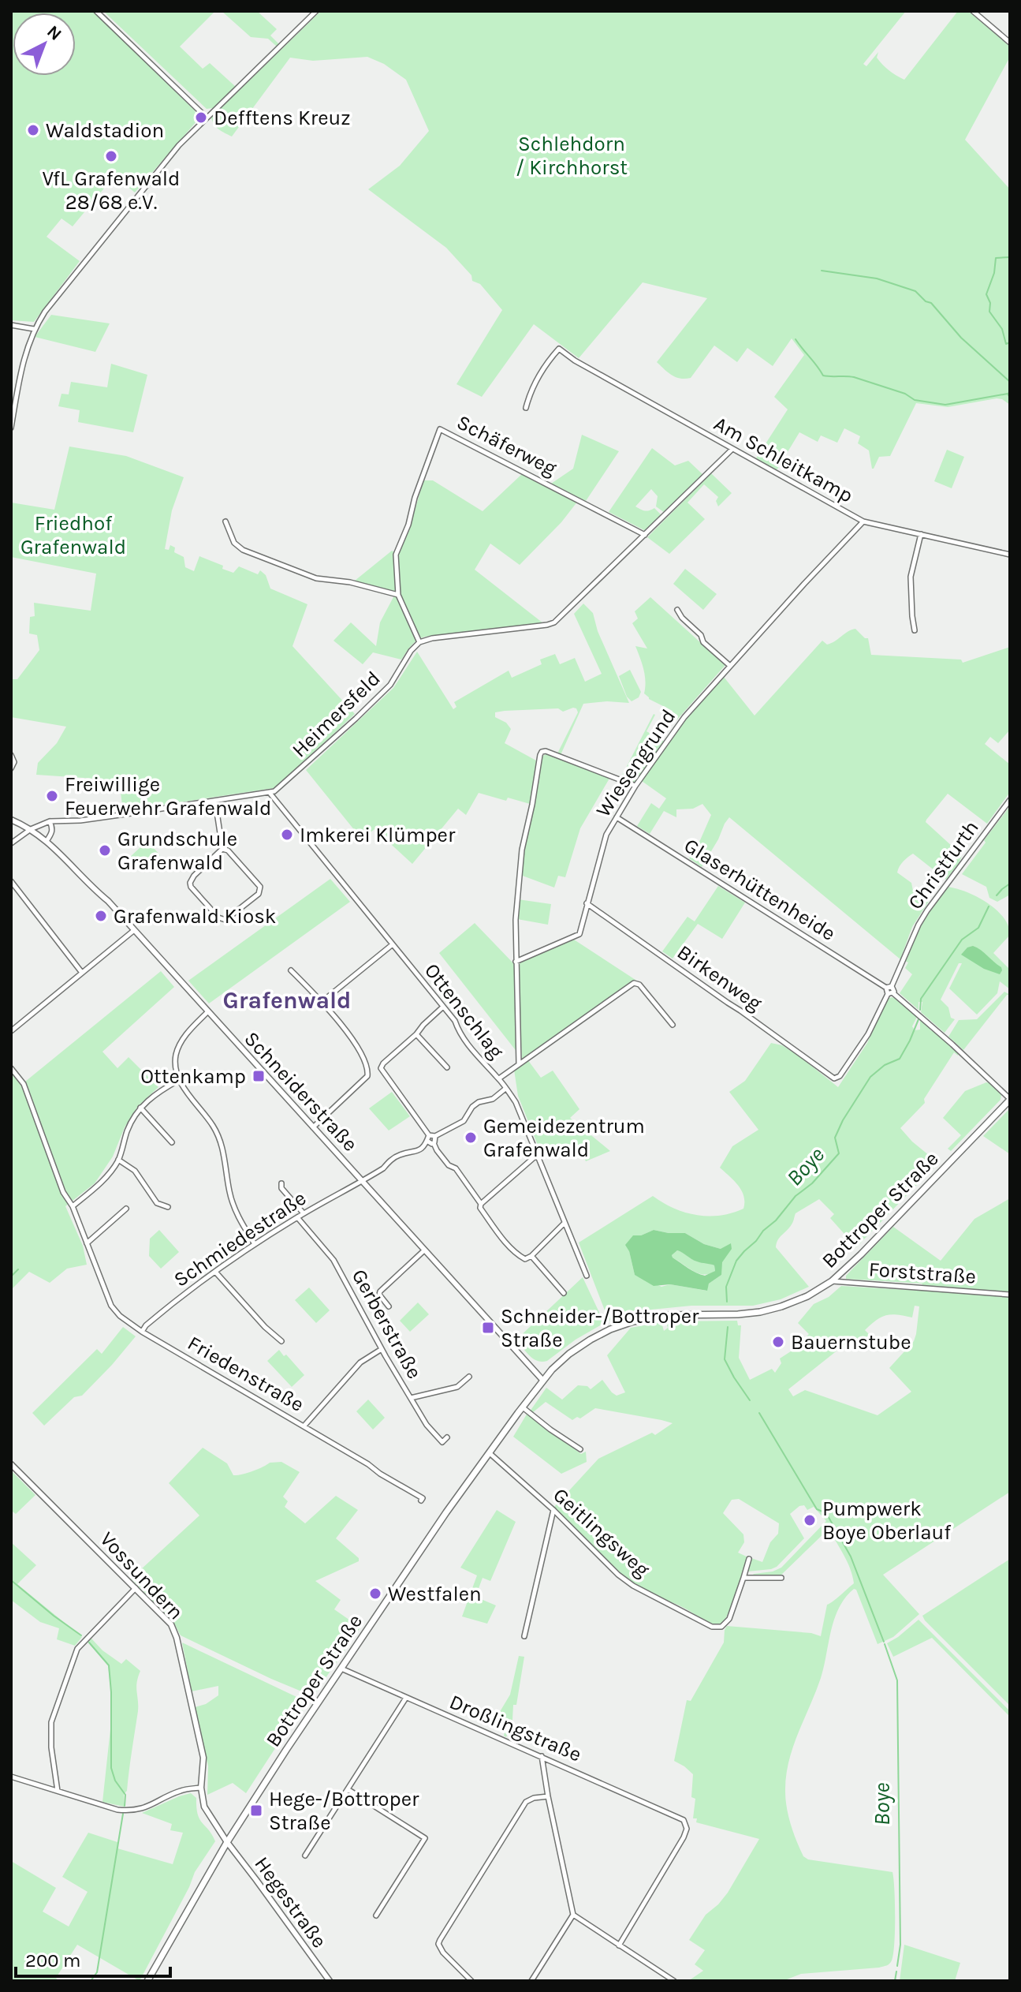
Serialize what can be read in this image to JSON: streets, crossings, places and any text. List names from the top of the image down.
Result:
{
  "streets": {
    "main road": ["Bottroper Straße"],
    "street": [
      "Schäferweg",
      "Am Schleitkamp",
      "Heimersfeld",
      "Wiesengrund",
      "Christfurth",
      "Glaserhüttenheide",
      "Birkenweg",
      "Ottenschlag",
      "Schneiderstraße",
      "Schmiedestraße",
      "Forststraße",
      "Gerberstraße",
      "Friedenstraße",
      "Geitlingsweg",
      "Vossundern",
      "Droßlingstraße",
      "Hegestraße"
    ]
  },
  "crossings": [
    ["Schäferweg", "Heimersfeld"],
    ["Am Schleitkamp", "Wiesengrund"],
    ["Heimersfeld", "Ottenschlag"],
    ["Heimersfeld", "Schneiderstraße"],
    ["Wiesengrund", "Glaserhüttenheide"],
    ["Wiesengrund", "Birkenweg"],
    ["Christfurth", "Glaserhüttenheide"],
    ["Schneiderstraße", "Bottroper Straße"],
    ["Schneiderstraße", "Schmiedestraße"],
    ["Bottroper Straße", "Forststraße"],
    ["Bottroper Straße", "Geitlingsweg"],
    ["Bottroper Straße", "Vossundern"],
    ["Bottroper Straße", "Droßlingstraße"],
    ["Bottroper Straße", "Hegestraße"],
    ["Schmiedestraße", "Gerberstraße"],
    ["Schmiedestraße", "Friedenstraße"],
    ["Vossundern", "Hegestraße"]
  ],
  "districts": ["Grafenwald"],
  "water": ["Boye"],
  "parks": ["Schlehdorn / Kirchhorst", "Friedhof Grafenwald"],
  "places": {
    "other": [
      "Defftens Kreuz",
      "Waldstadion",
      "VfL Grafenwald 28/68 e.V.",
      "Freiwillige Feuerwehr Grafenwald",
      "Imkerei Klümper",
      "Grundschule Grafenwald",
      "Grafenwald Kiosk",
      "Gemeidezentrum Grafenwald",
      "Bauernstube",
      "Pumpwerk Boye Oberlauf",
      "Westfalen"
    ],
    "transit": ["Ottenkamp", "Schneider-/Bottroper Straße", "Hege-/Bottroper Straße"]
  },
  "scale_bar": "200 m",
  "north": "top right"
}
